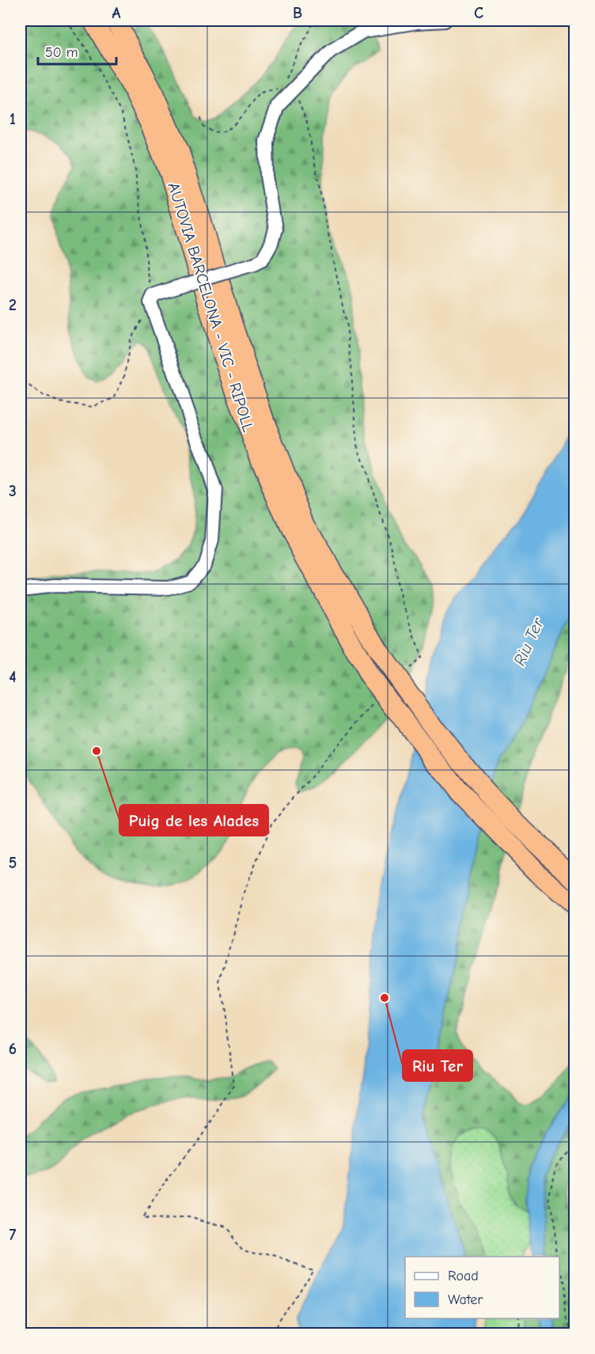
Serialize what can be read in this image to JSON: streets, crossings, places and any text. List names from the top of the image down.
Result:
{
  "streets": {
    "highway": ["AUTOVIA BARCELONA - VIC - RIPOLL"]
  },
  "water": ["Riu Ter"],
  "places": ["Puig de les Alades", "Riu Ter"],
  "legend": ["Road", "Water"],
  "scale_bar": "50 m",
  "grid": {
    "columns": ["A", "B", "C"],
    "rows": [
      "1",
      "2",
      "3",
      "4",
      "5",
      "6",
      "7"
    ]
  }
}
